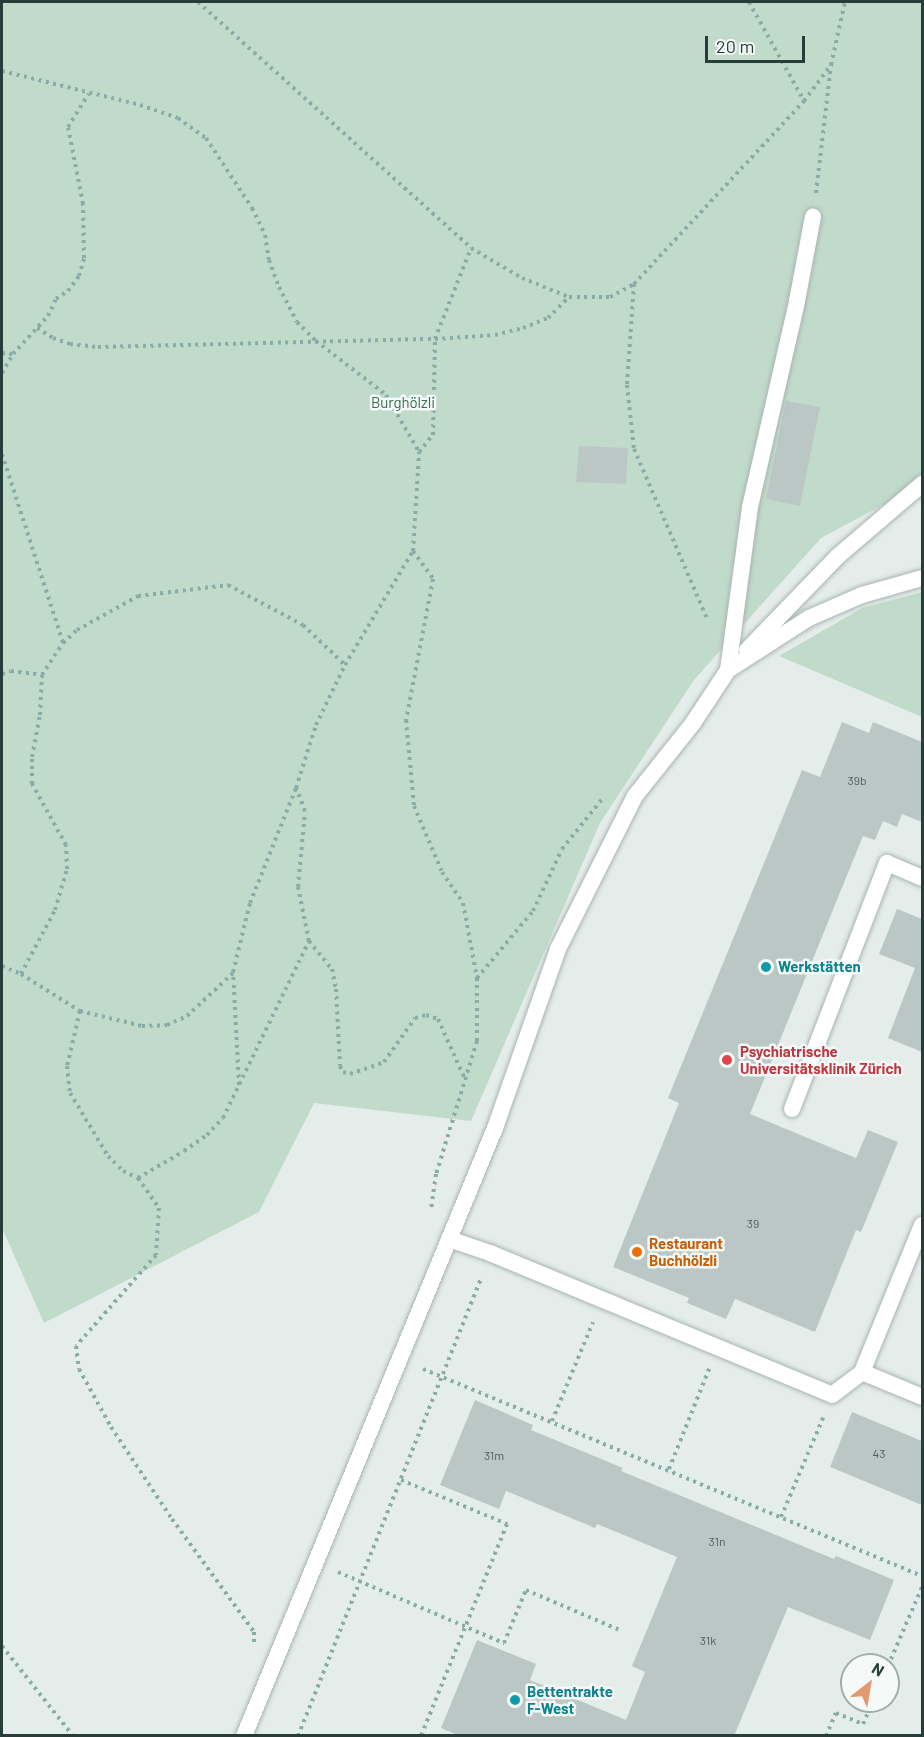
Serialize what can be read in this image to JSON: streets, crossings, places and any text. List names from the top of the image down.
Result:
{
  "parks": ["Burghölzli"],
  "places": [
    "Werkstätten",
    "Psychiatrische Universitätsklinik Zürich",
    "Restaurant Buchhölzli",
    "Bettentrakte F-West"
  ],
  "house_numbers": [
    "39b",
    "39",
    "43",
    "31m",
    "31n",
    "31k"
  ],
  "scale_bar": "20 m",
  "north": "top right"
}
